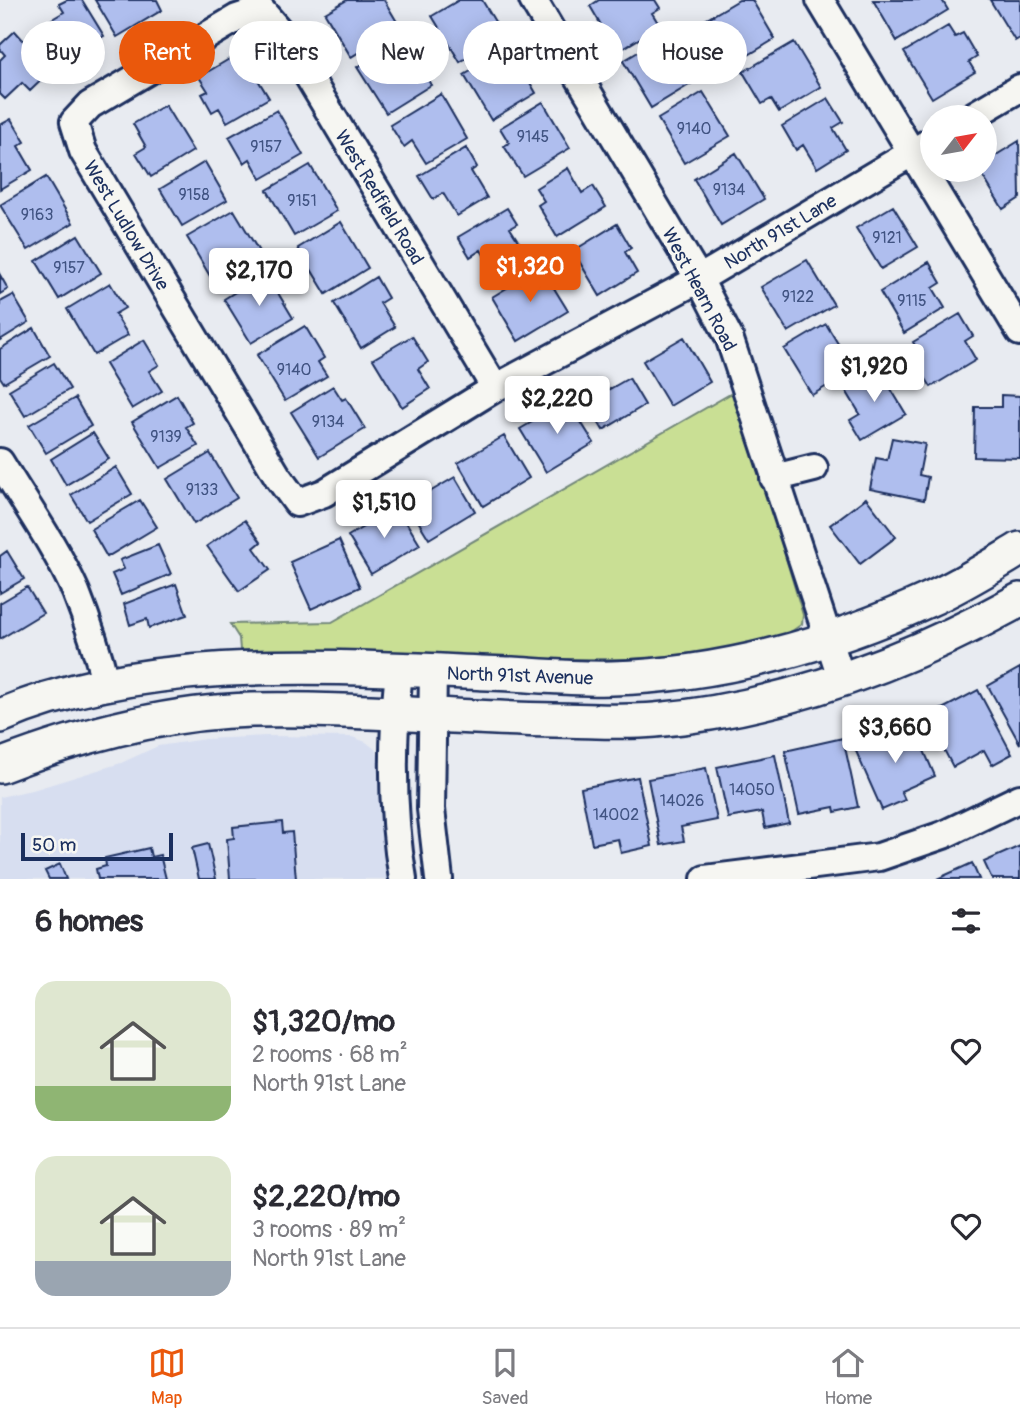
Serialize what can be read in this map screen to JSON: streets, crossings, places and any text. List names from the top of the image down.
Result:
{
  "streets": {
    "main road": ["North 91st Avenue"],
    "street": [
      "West Redfield Road",
      "West Ludlow Drive",
      "North 91st Lane",
      "West Hearn Road"
    ]
  },
  "crossings": [
    ["West Redfield Road", "West Ludlow Drive"],
    ["West Redfield Road", "North 91st Lane"],
    ["West Ludlow Drive", "North 91st Lane"],
    ["North 91st Lane", "West Hearn Road"],
    ["West Hearn Road", "North 91st Avenue"]
  ],
  "house_numbers": [
    "9140",
    "9145",
    "9157",
    "9134",
    "9158",
    "9151",
    "9163",
    "9121",
    "9157",
    "9122",
    "9115",
    "9140",
    "9134",
    "9139",
    "9133",
    "14050",
    "14026",
    "14002"
  ],
  "scale_bar": "50 m",
  "north": "top right",
  "page": {
    "chip": [
      "Buy",
      "Rent",
      "Filters",
      "New",
      "Apartment",
      "House"
    ],
    "price": [
      "$1,320",
      "$2,170",
      "$1,920",
      "$2,220",
      "$1,510",
      "$3,660"
    ],
    "scale": "50 m",
    "heading": "6 homes",
    "list": [
      {
        "name": "$1,320/mo",
        "note": "2 rooms · 68 m² · North 91st Lane"
      },
      {
        "name": "$2,220/mo",
        "note": "3 rooms · 89 m² · North 91st Lane"
      }
    ],
    "tabs": ["Map", "Saved", "Home"]
  }
}
